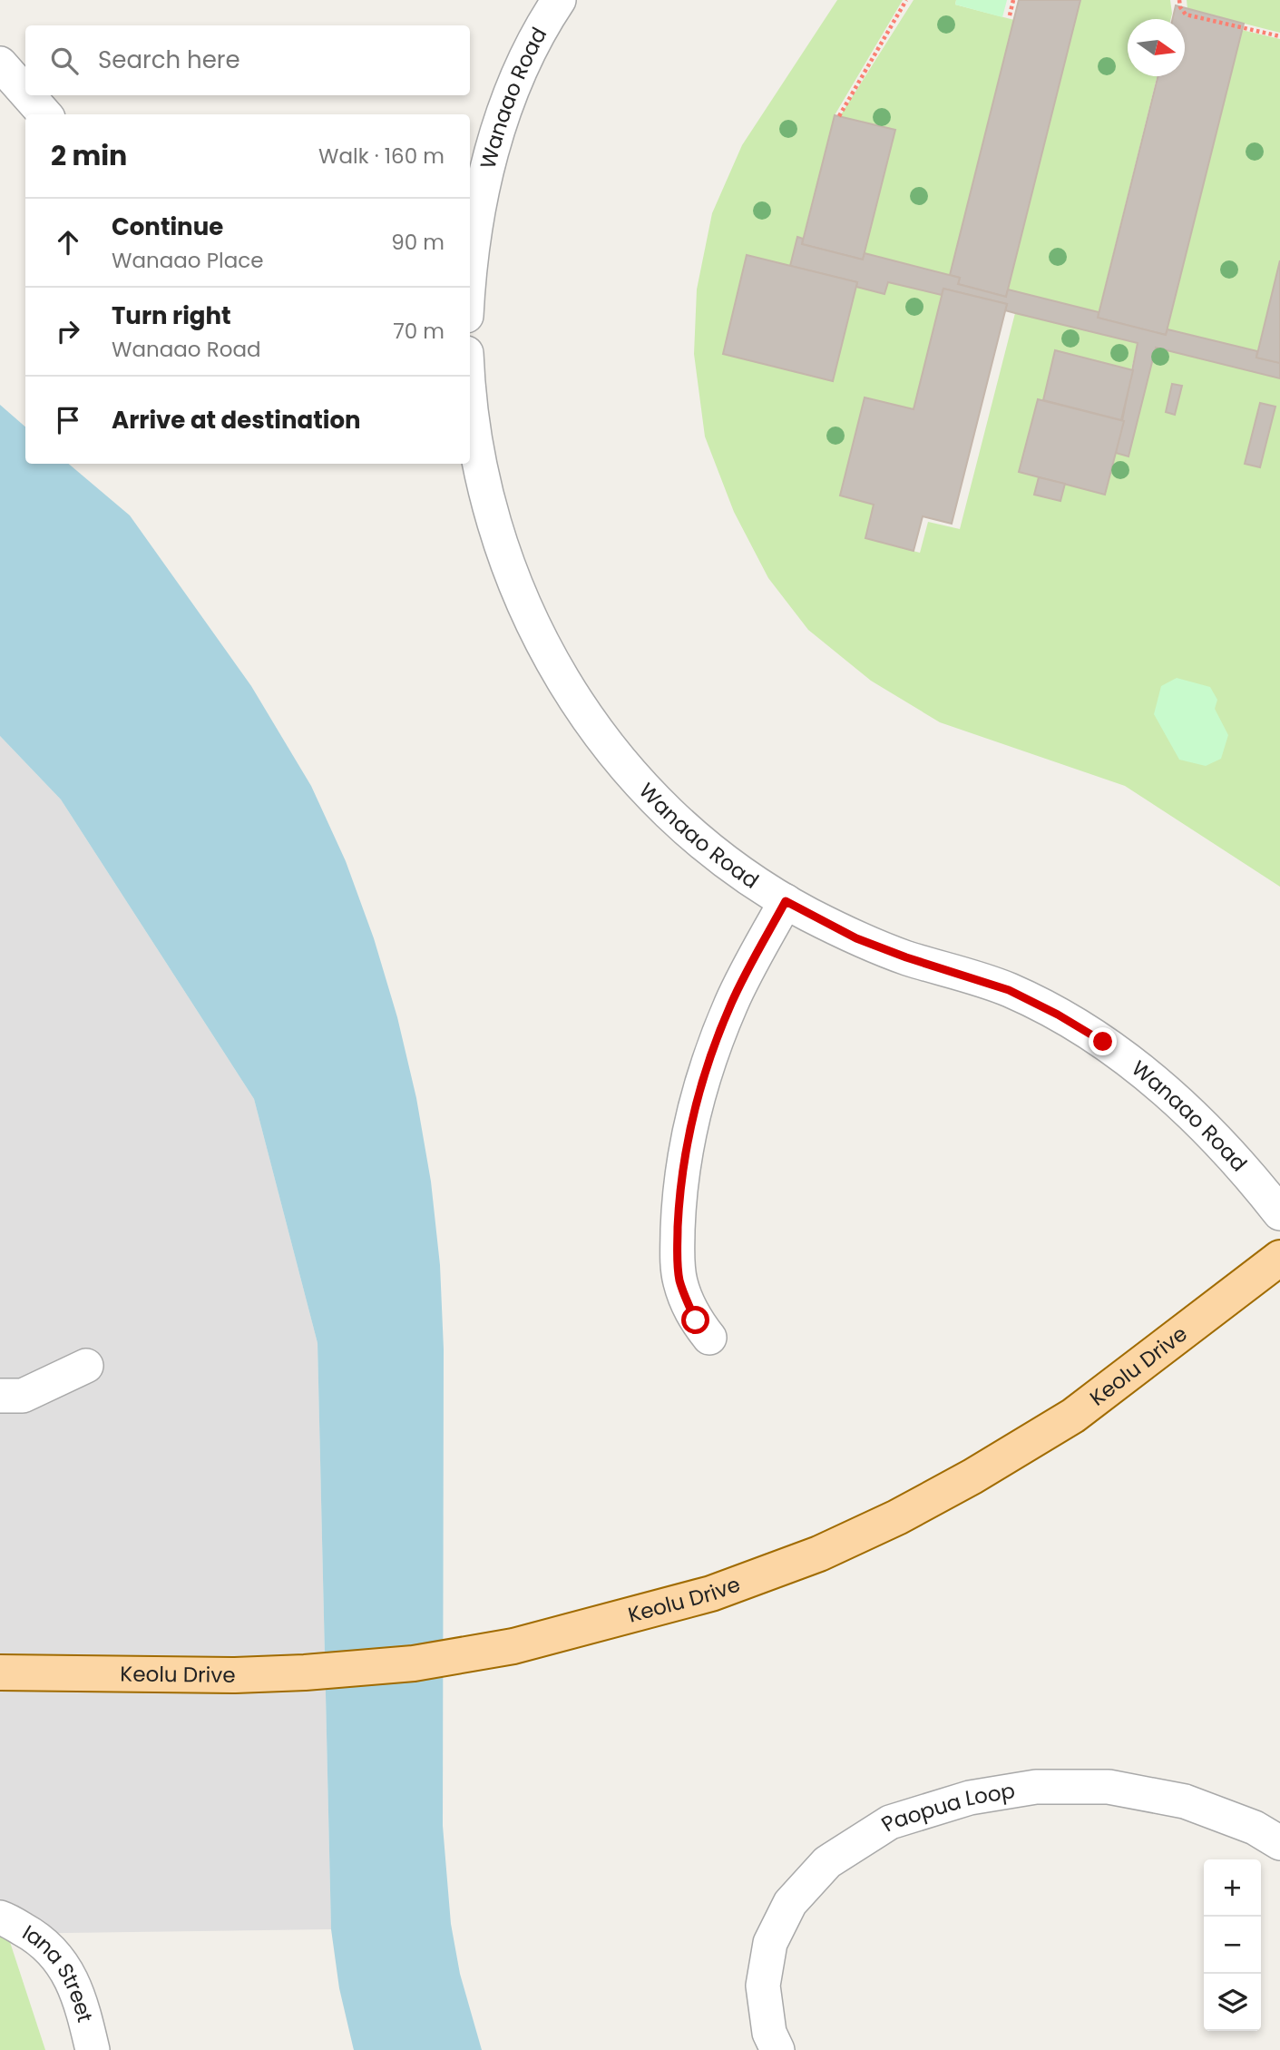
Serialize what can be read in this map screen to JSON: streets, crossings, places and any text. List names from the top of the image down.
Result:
{
  "streets": {
    "main road": ["Keolu Drive"],
    "street": ["Wanaao Road", "Paopua Loop", "Iana Street"]
  },
  "north": "right",
  "page": {
    "search": "Search here",
    "heading": ["2 min", "Walk · 160 m"],
    "list": [
      ["Continue", "Wanaao Place", "90 m"],
      ["Turn right", "Wanaao Road", "70 m"],
      "Arrive at destination"
    ],
    "map_buttons": ["+", "−"]
  }
}
